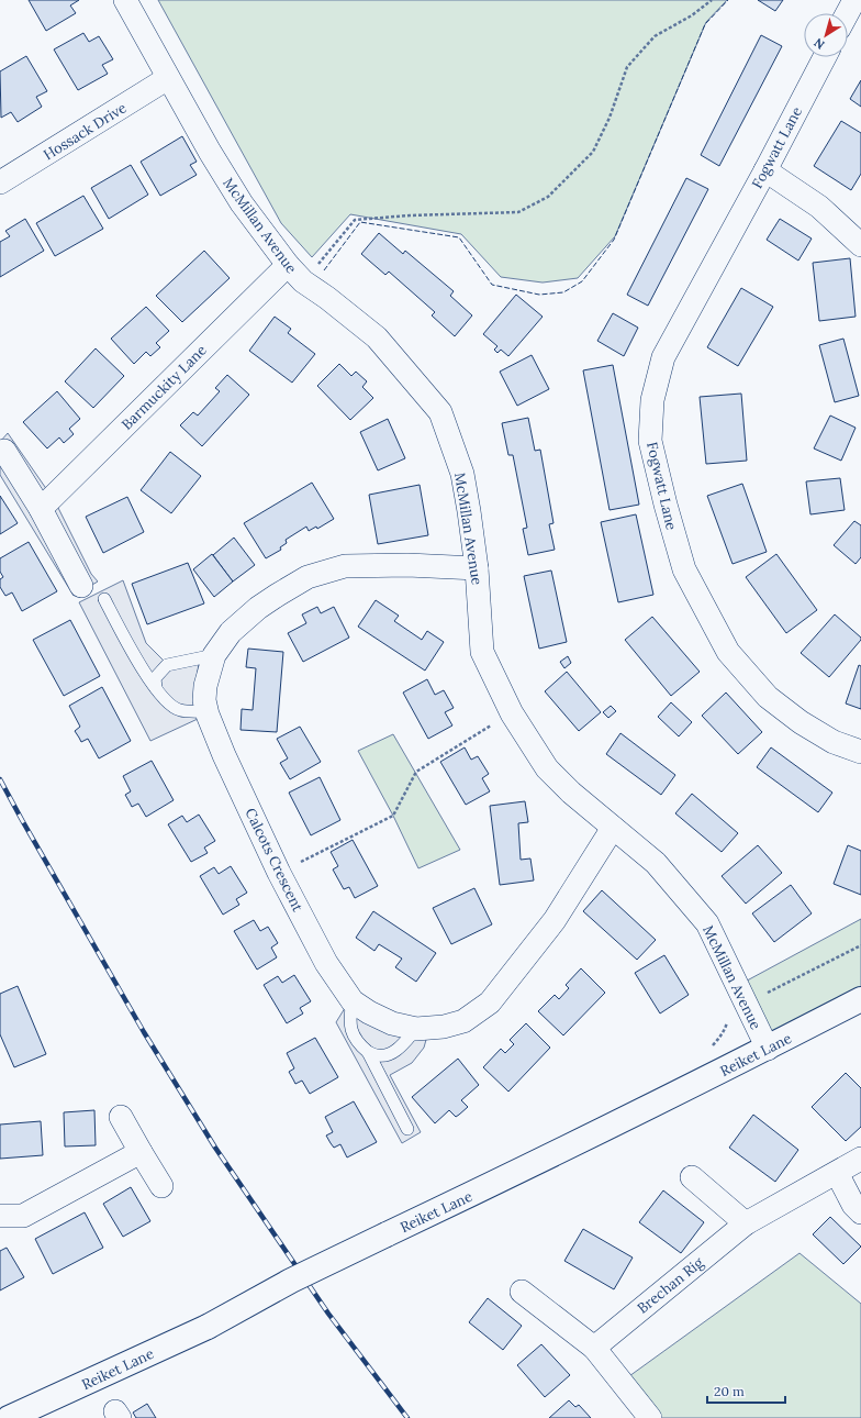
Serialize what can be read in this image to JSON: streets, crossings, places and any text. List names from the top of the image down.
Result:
{
  "streets": {
    "street": [
      "Hossack Drive",
      "Fogwatt Lane",
      "McMillan Avenue",
      "Barmuckity Lane",
      "Calcots Crescent",
      "Reiket Lane",
      "Brechan Rig"
    ]
  },
  "crossings": [
    ["Hossack Drive", "McMillan Avenue"],
    ["McMillan Avenue", "Barmuckity Lane"],
    ["McMillan Avenue", "Calcots Crescent"],
    ["McMillan Avenue", "Reiket Lane"]
  ],
  "scale_bar": "20 m",
  "north": "bottom left"
}
